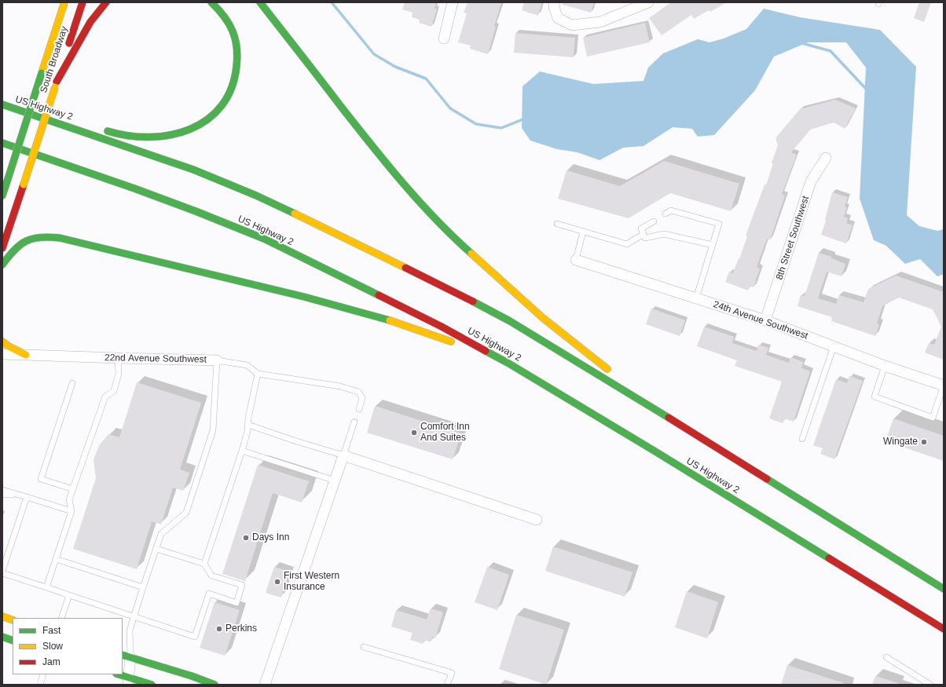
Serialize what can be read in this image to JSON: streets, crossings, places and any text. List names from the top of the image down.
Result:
{
  "streets": {
    "main road": ["South Broadway", "US Highway 2"],
    "street": ["8th Street Southwest", "24th Avenue Southwest", "22nd Avenue Southwest"]
  },
  "crossings": [
    ["8th Street Southwest", "24th Avenue Southwest"]
  ],
  "places": [
    "Comfort Inn And Suites",
    "Wingate",
    "Days Inn",
    "First Western Insurance",
    "Perkins"
  ],
  "legend": ["Fast", "Slow", "Jam"]
}
